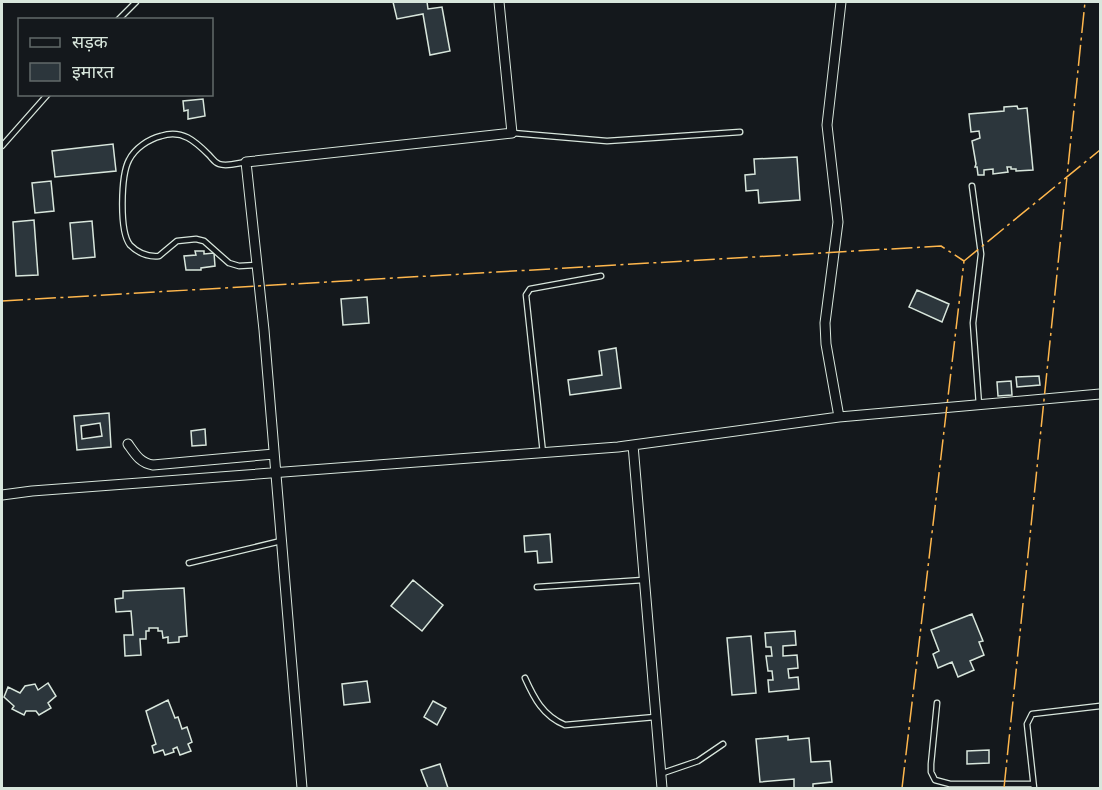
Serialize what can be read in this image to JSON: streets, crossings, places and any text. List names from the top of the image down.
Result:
{
  "legend": ["सड़क", "इमारत"]
}
